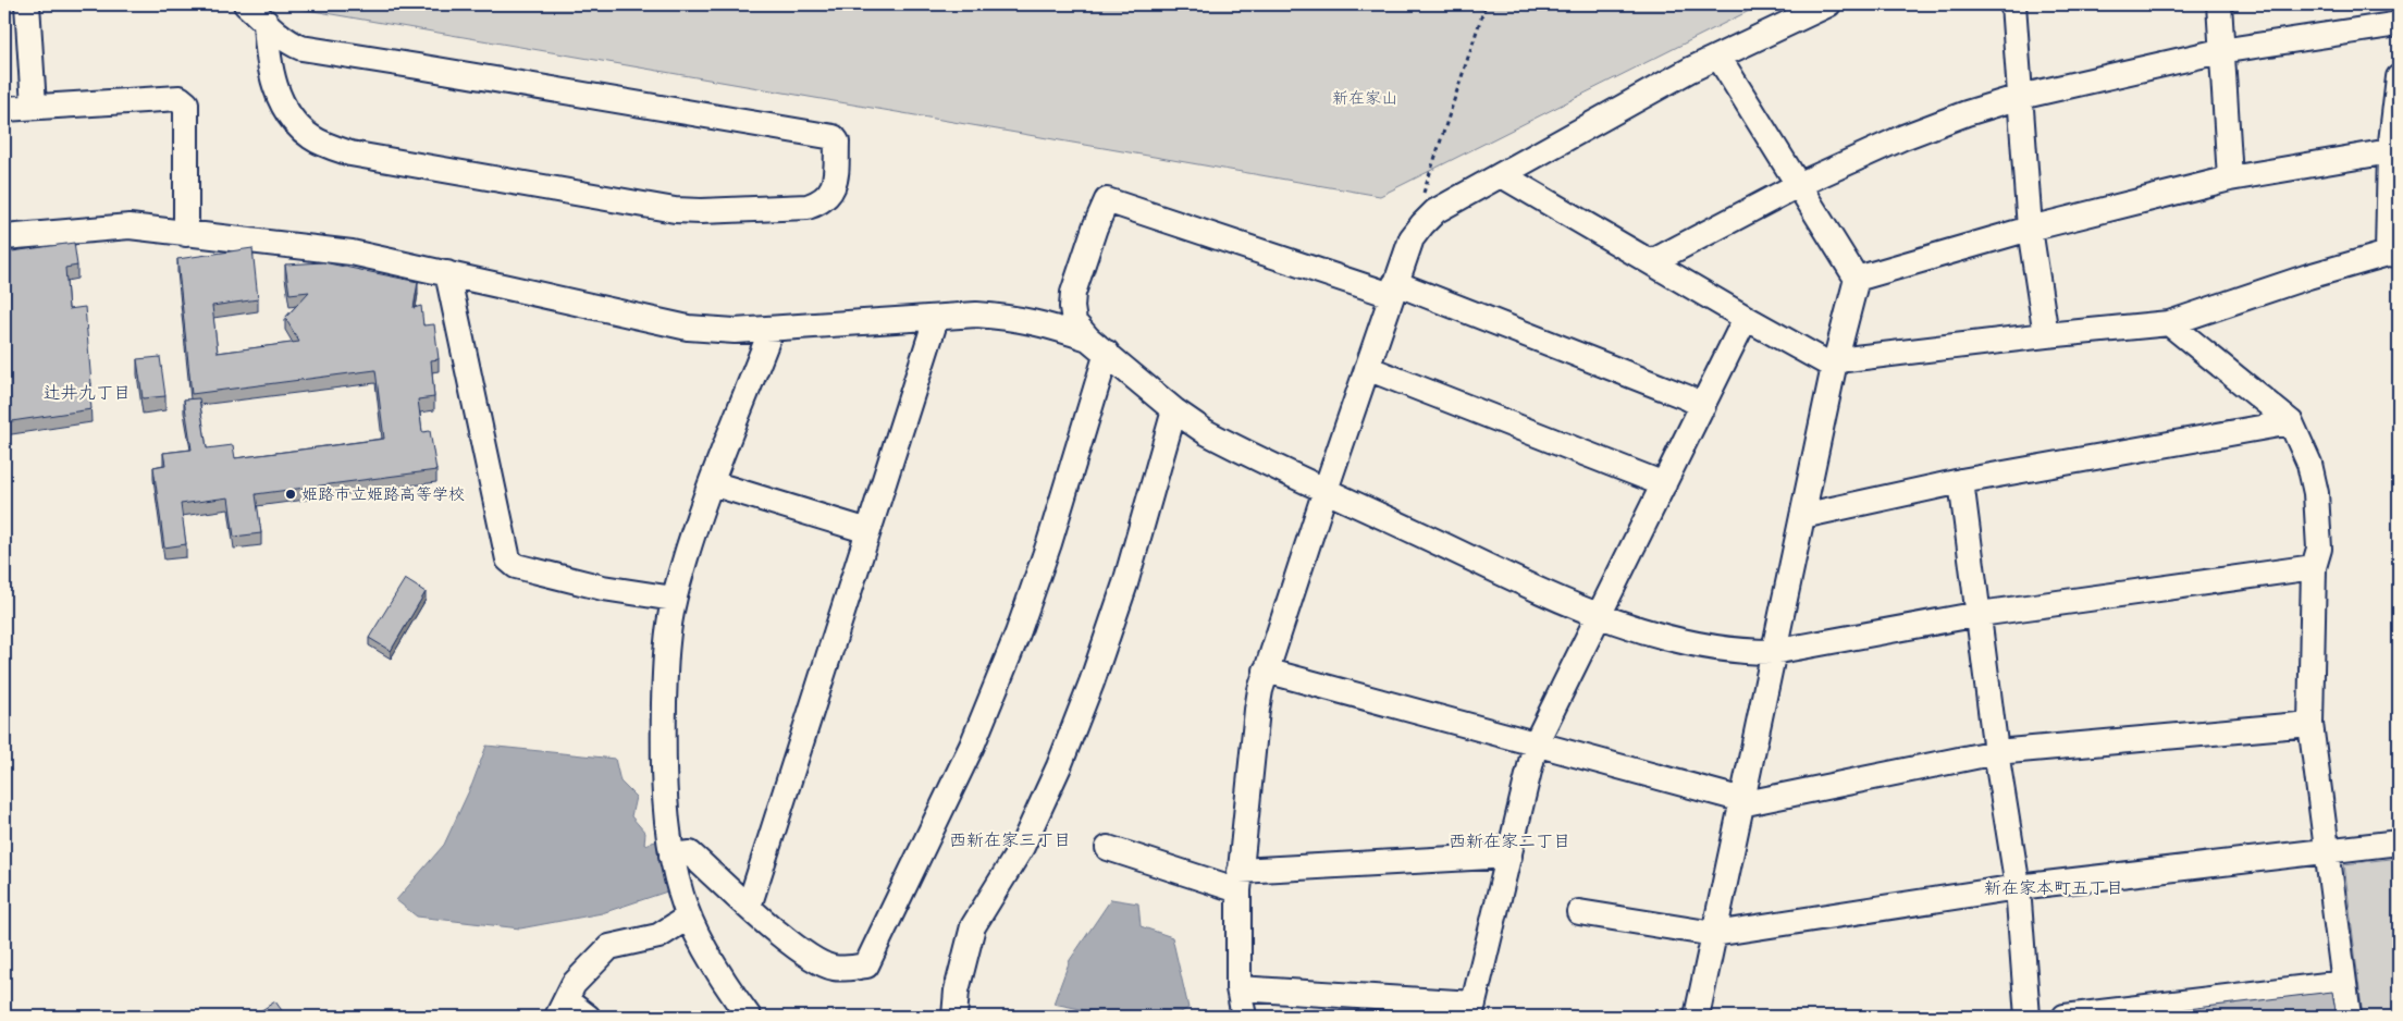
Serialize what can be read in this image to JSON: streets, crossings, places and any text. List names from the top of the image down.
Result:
{
  "districts": [
    "辻井九丁目",
    "西新在家三丁目",
    "西新在家二丁目",
    "新在家本町五丁目"
  ],
  "parks": ["新在家山"],
  "places": ["姫路市立姫路高等学校"]
}
